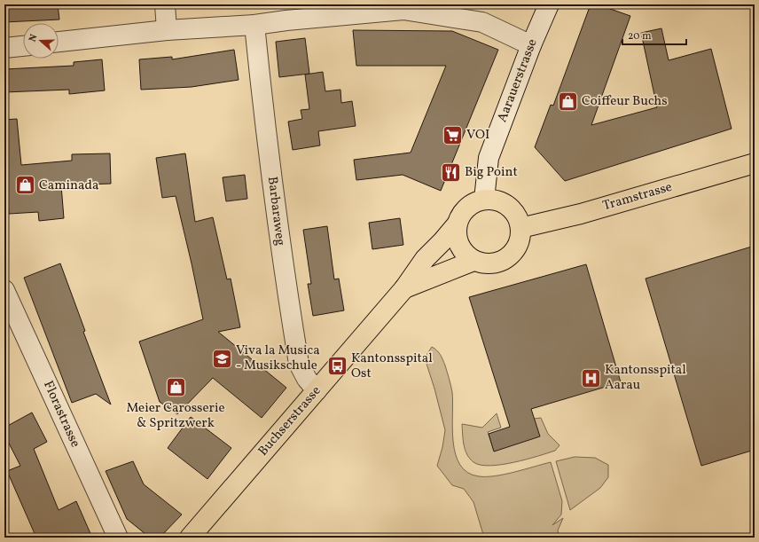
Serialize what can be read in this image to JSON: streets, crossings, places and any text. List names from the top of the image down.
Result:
{
  "streets": {
    "main road": ["Tramstrasse", "Buchserstrasse"],
    "street": ["Aarauerstrasse", "Barbaraweg", "Florastrasse"]
  },
  "crossings": [
    ["Aarauerstrasse", "Tramstrasse"],
    ["Aarauerstrasse", "Buchserstrasse"],
    ["Tramstrasse", "Buchserstrasse"],
    ["Barbaraweg", "Buchserstrasse"]
  ],
  "places": {
    "shop": ["Coiffeur Buchs", "Caminada", "Meier Carosserie & Spritzwerk"],
    "supermarket": ["VOI"],
    "restaurant": ["Big Point"],
    "school or university": ["Viva la Musica - Musikschule"],
    "bus stop": ["Kantonsspital Ost"],
    "hospital": ["Kantonsspital Aarau"]
  },
  "scale_bar": "20 m",
  "north": "left"
}
